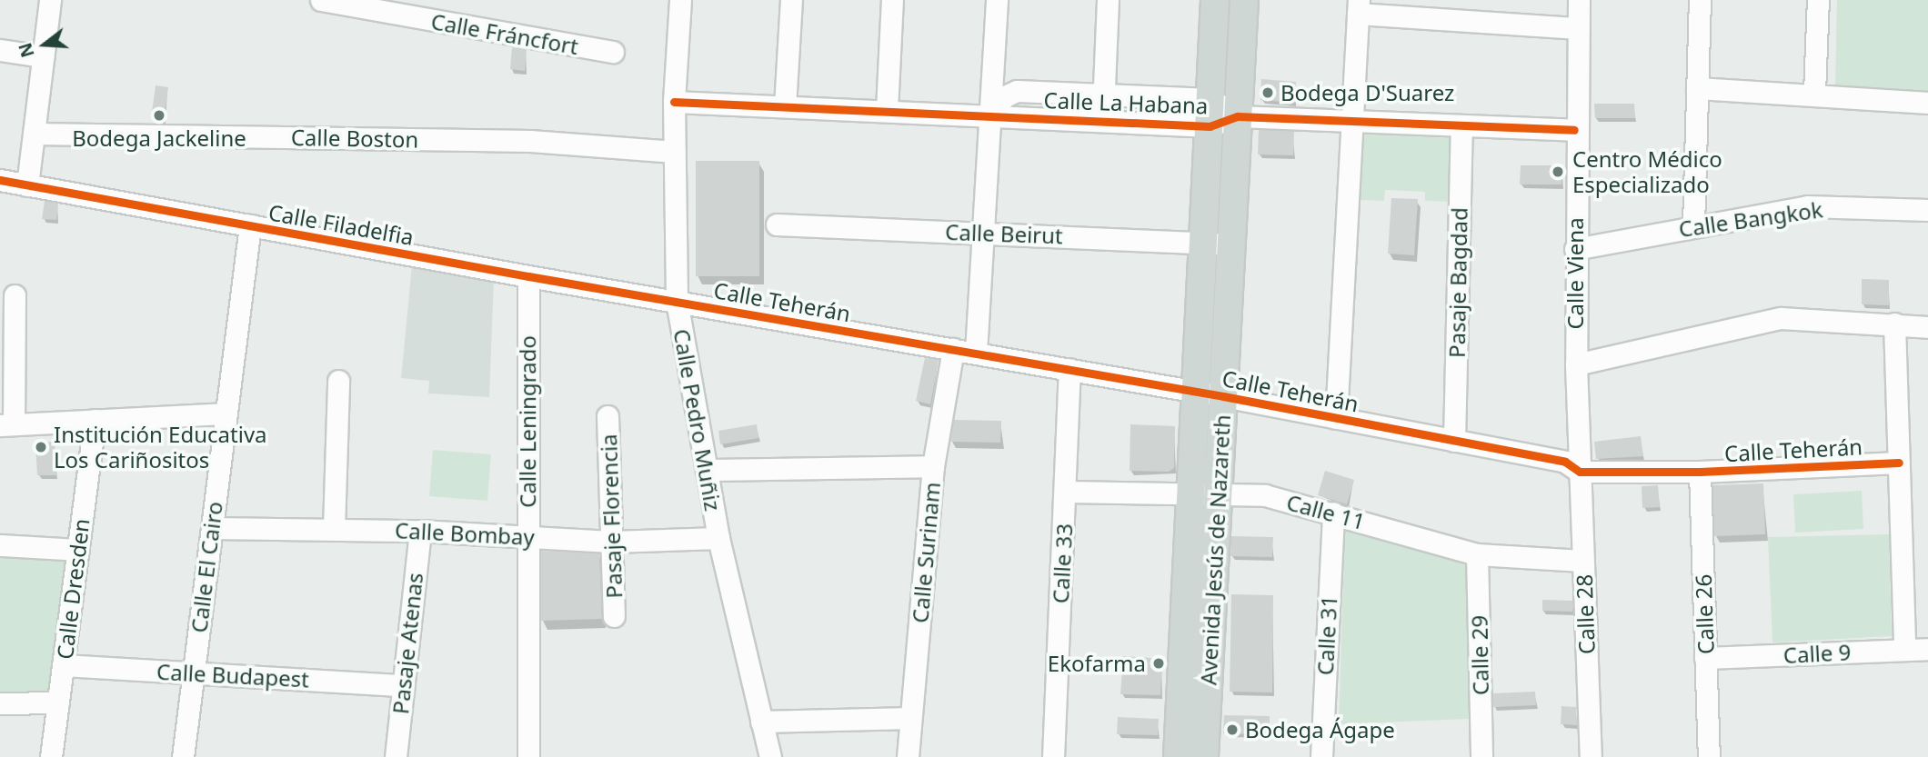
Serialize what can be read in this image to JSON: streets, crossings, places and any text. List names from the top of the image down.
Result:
{
  "streets": {
    "main road": ["Avenida Jesús de Nazareth"],
    "street": [
      "Calle Fráncfort",
      "Calle La Habana",
      "Calle Boston",
      "Calle Bangkok",
      "Calle Filadelfia",
      "Calle Beirut",
      "Calle Viena",
      "Pasaje Bagdad",
      "Calle Teherán",
      "Calle Pedro Muñiz",
      "Calle Leningrado",
      "Calle 11",
      "Pasaje Florencia",
      "Calle Bombay",
      "Calle Surinam",
      "Calle 33",
      "Calle El Cairo",
      "Calle Dresden",
      "Calle 28",
      "Calle 26",
      "Calle 31",
      "Pasaje Atenas",
      "Calle 9",
      "Calle 29",
      "Calle Budapest"
    ]
  },
  "crossings": [
    ["Calle La Habana", "Calle Viena"],
    ["Calle La Habana", "Pasaje Bagdad"],
    ["Calle La Habana", "Calle Pedro Muñiz"],
    ["Calle La Habana", "Avenida Jesús de Nazareth"],
    ["Calle Boston", "Calle Pedro Muñiz"],
    ["Calle Bangkok", "Calle Viena"],
    ["Calle Filadelfia", "Calle Teherán"],
    ["Calle Filadelfia", "Calle Pedro Muñiz"],
    ["Calle Filadelfia", "Calle Leningrado"],
    ["Calle Filadelfia", "Calle El Cairo"],
    ["Calle Beirut", "Avenida Jesús de Nazareth"],
    ["Calle Viena", "Calle Teherán"],
    ["Calle Viena", "Calle 28"],
    ["Pasaje Bagdad", "Calle Teherán"],
    ["Calle Teherán", "Calle Pedro Muñiz"],
    ["Calle Teherán", "Avenida Jesús de Nazareth"],
    ["Calle Teherán", "Calle Surinam"],
    ["Calle Teherán", "Calle 33"],
    ["Calle Teherán", "Calle 28"],
    ["Calle Teherán", "Calle 26"],
    ["Calle Pedro Muñiz", "Calle Bombay"],
    ["Calle Leningrado", "Calle Bombay"],
    ["Calle 11", "Avenida Jesús de Nazareth"],
    ["Calle 11", "Calle 33"],
    ["Calle 11", "Calle 28"],
    ["Calle 11", "Calle 31"],
    ["Calle 11", "Calle 29"],
    ["Pasaje Florencia", "Calle Bombay"],
    ["Calle Bombay", "Calle El Cairo"],
    ["Calle Bombay", "Pasaje Atenas"],
    ["Calle El Cairo", "Calle Budapest"],
    ["Calle Dresden", "Calle Budapest"],
    ["Calle 26", "Calle 9"],
    ["Pasaje Atenas", "Calle Budapest"]
  ],
  "places": [
    "Bodega D'Suarez",
    "Bodega Jackeline",
    "Centro Médico Especializado",
    "Institución Educativa Los Cariñositos",
    "Ekofarma",
    "Bodega Ágape"
  ],
  "north": "left"
}
